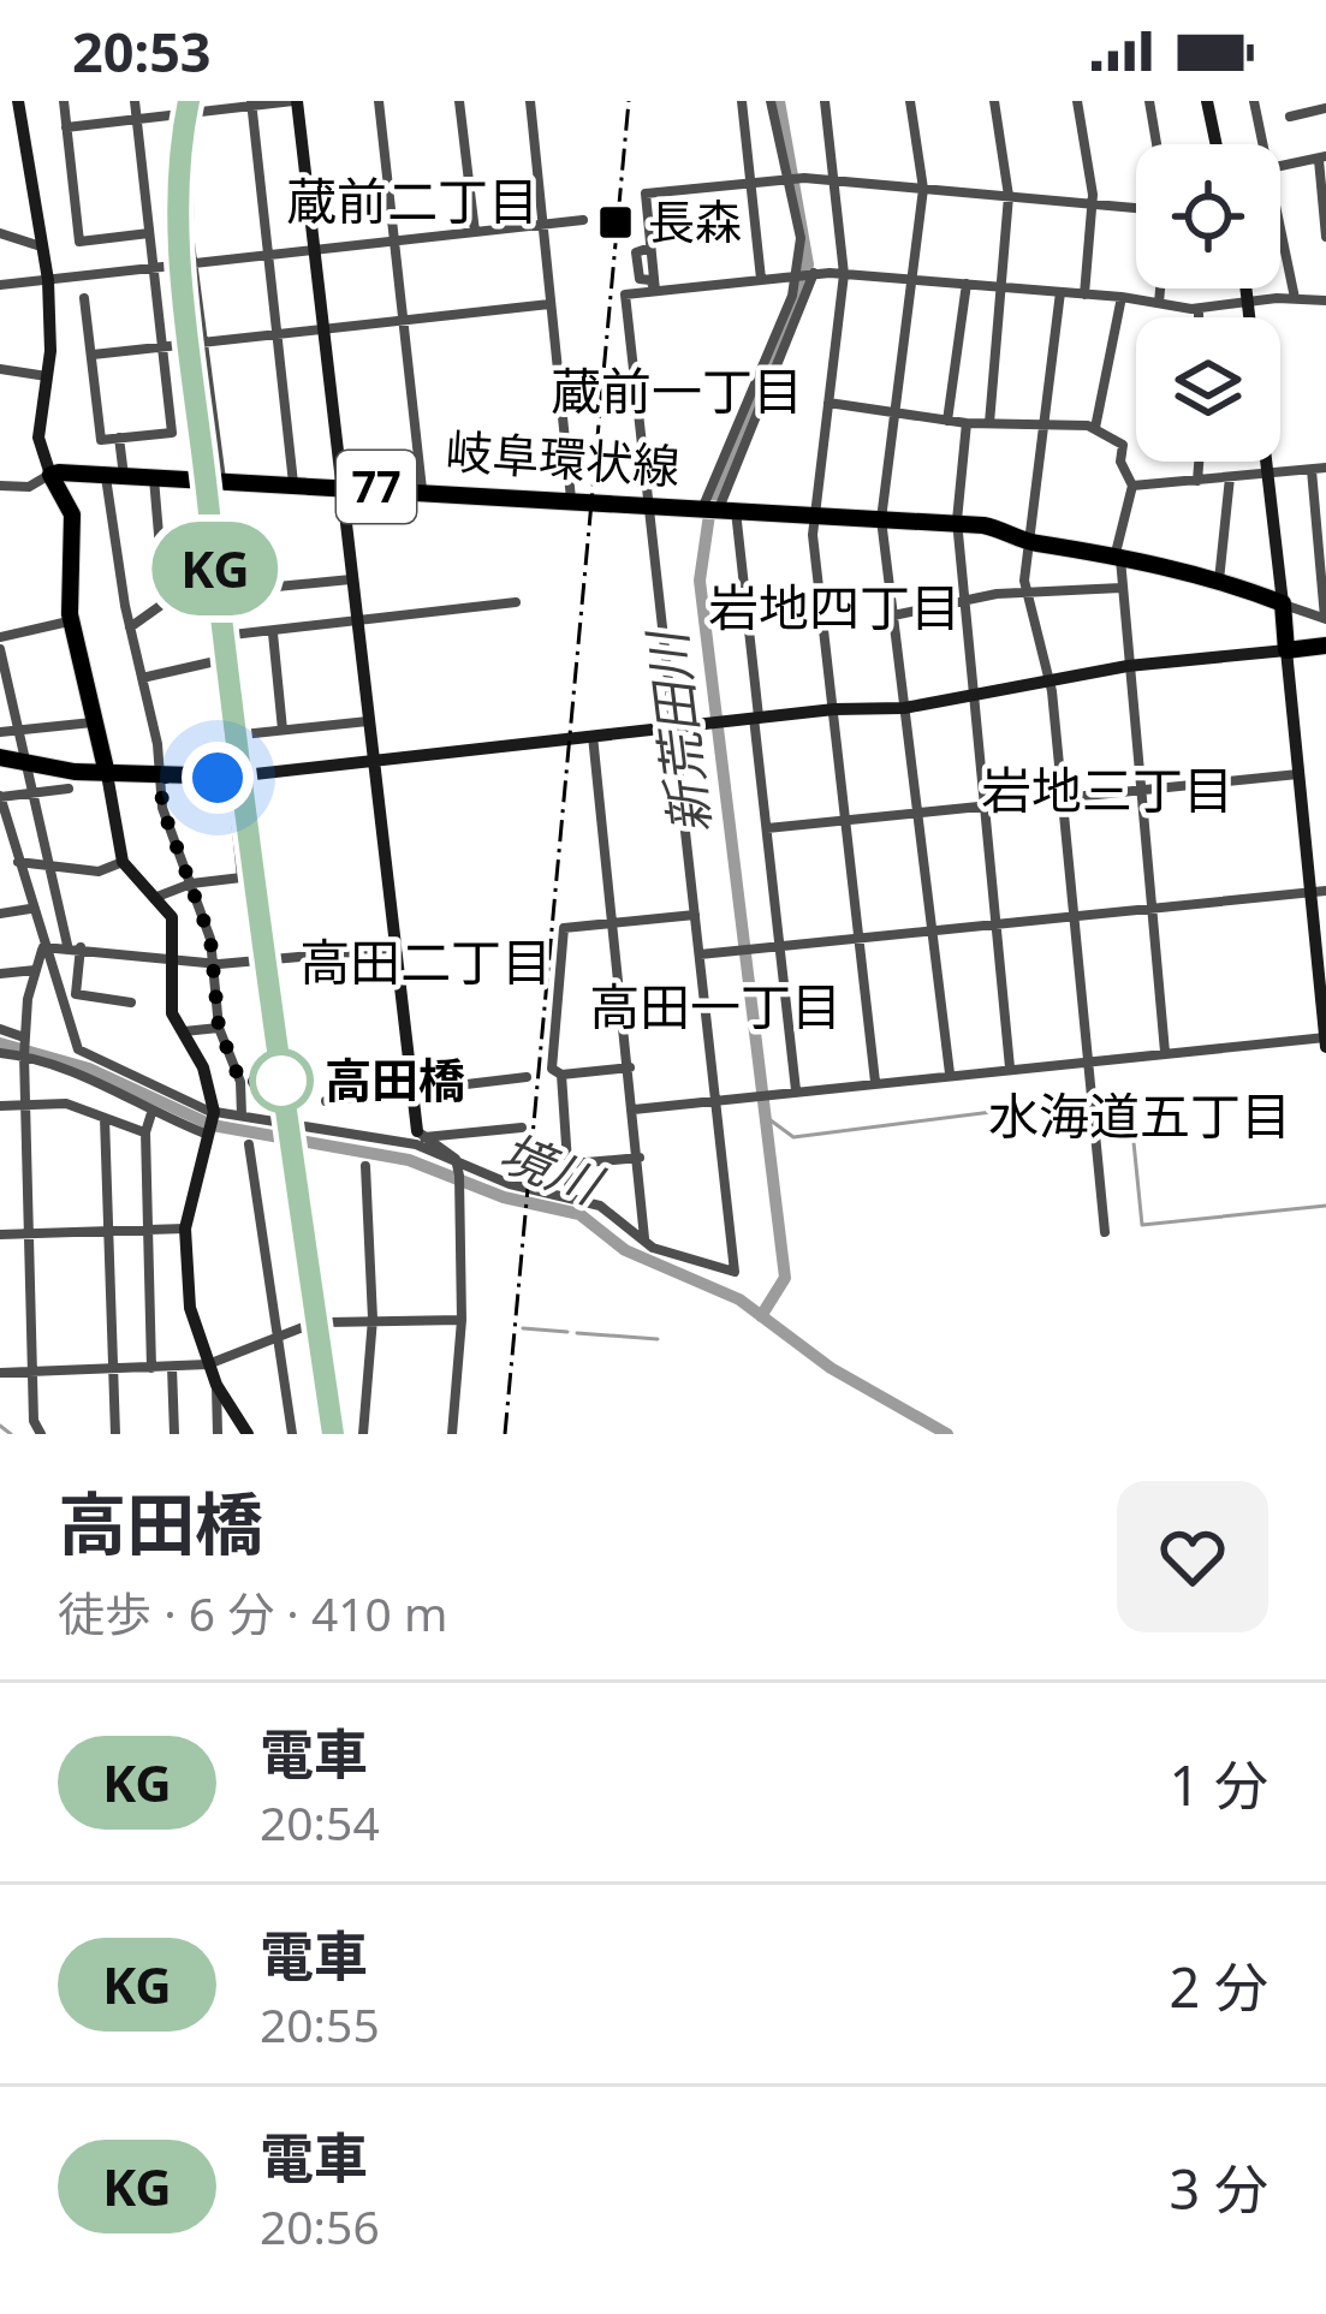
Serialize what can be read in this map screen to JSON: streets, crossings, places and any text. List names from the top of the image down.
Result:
{
  "streets": {
    "main road": ["岐阜環状線", "77"]
  },
  "districts": [
    "蔵前二丁目",
    "蔵前一丁目",
    "岩地四丁目",
    "岩地三丁目",
    "高田二丁目",
    "高田一丁目",
    "水海道五丁目"
  ],
  "water": ["新荒田川", "境川"],
  "places": {
    "transit": ["長森"],
    "other": ["高田橋"]
  },
  "page": {
    "status": "20:53",
    "on_map": "KG",
    "heading": ["高田橋", "徒歩 · 6 分 · 410 m"],
    "list": [
      {
        "mark": "KG",
        "name": "電車",
        "note": "20:54",
        "value": "1 分"
      },
      {
        "mark": "KG",
        "name": "電車",
        "note": "20:55",
        "value": "2 分"
      },
      {
        "mark": "KG",
        "name": "電車",
        "note": "20:56",
        "value": "3 分"
      }
    ]
  }
}
